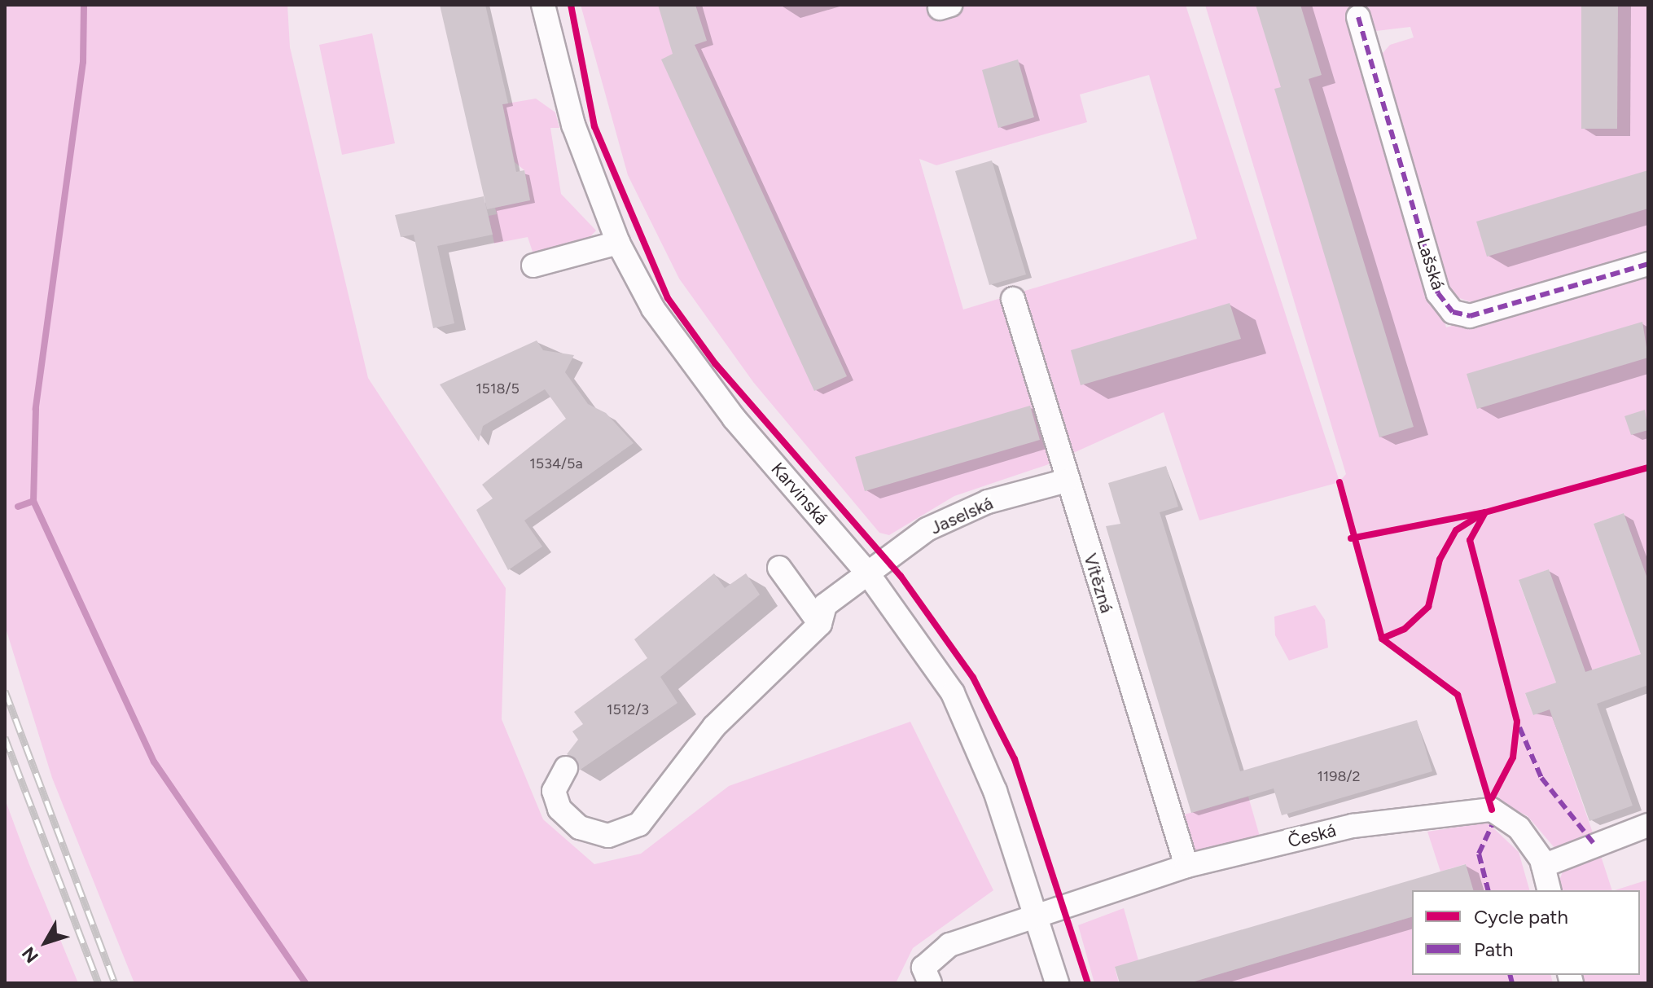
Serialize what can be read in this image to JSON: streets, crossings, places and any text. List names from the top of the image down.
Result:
{
  "streets": {
    "street": [
      "Lašská",
      "Karvinská",
      "Jaselská",
      "Vítězná",
      "Česká"
    ]
  },
  "crossings": [
    ["Karvinská", "Jaselská"],
    ["Karvinská", "Česká"],
    ["Jaselská", "Vítězná"],
    ["Vítězná", "Česká"]
  ],
  "house_numbers": [
    "1518/5",
    "1534/5a",
    "1512/3",
    "1198/2"
  ],
  "legend": ["Cycle path", "Path"],
  "north": "bottom left"
}
